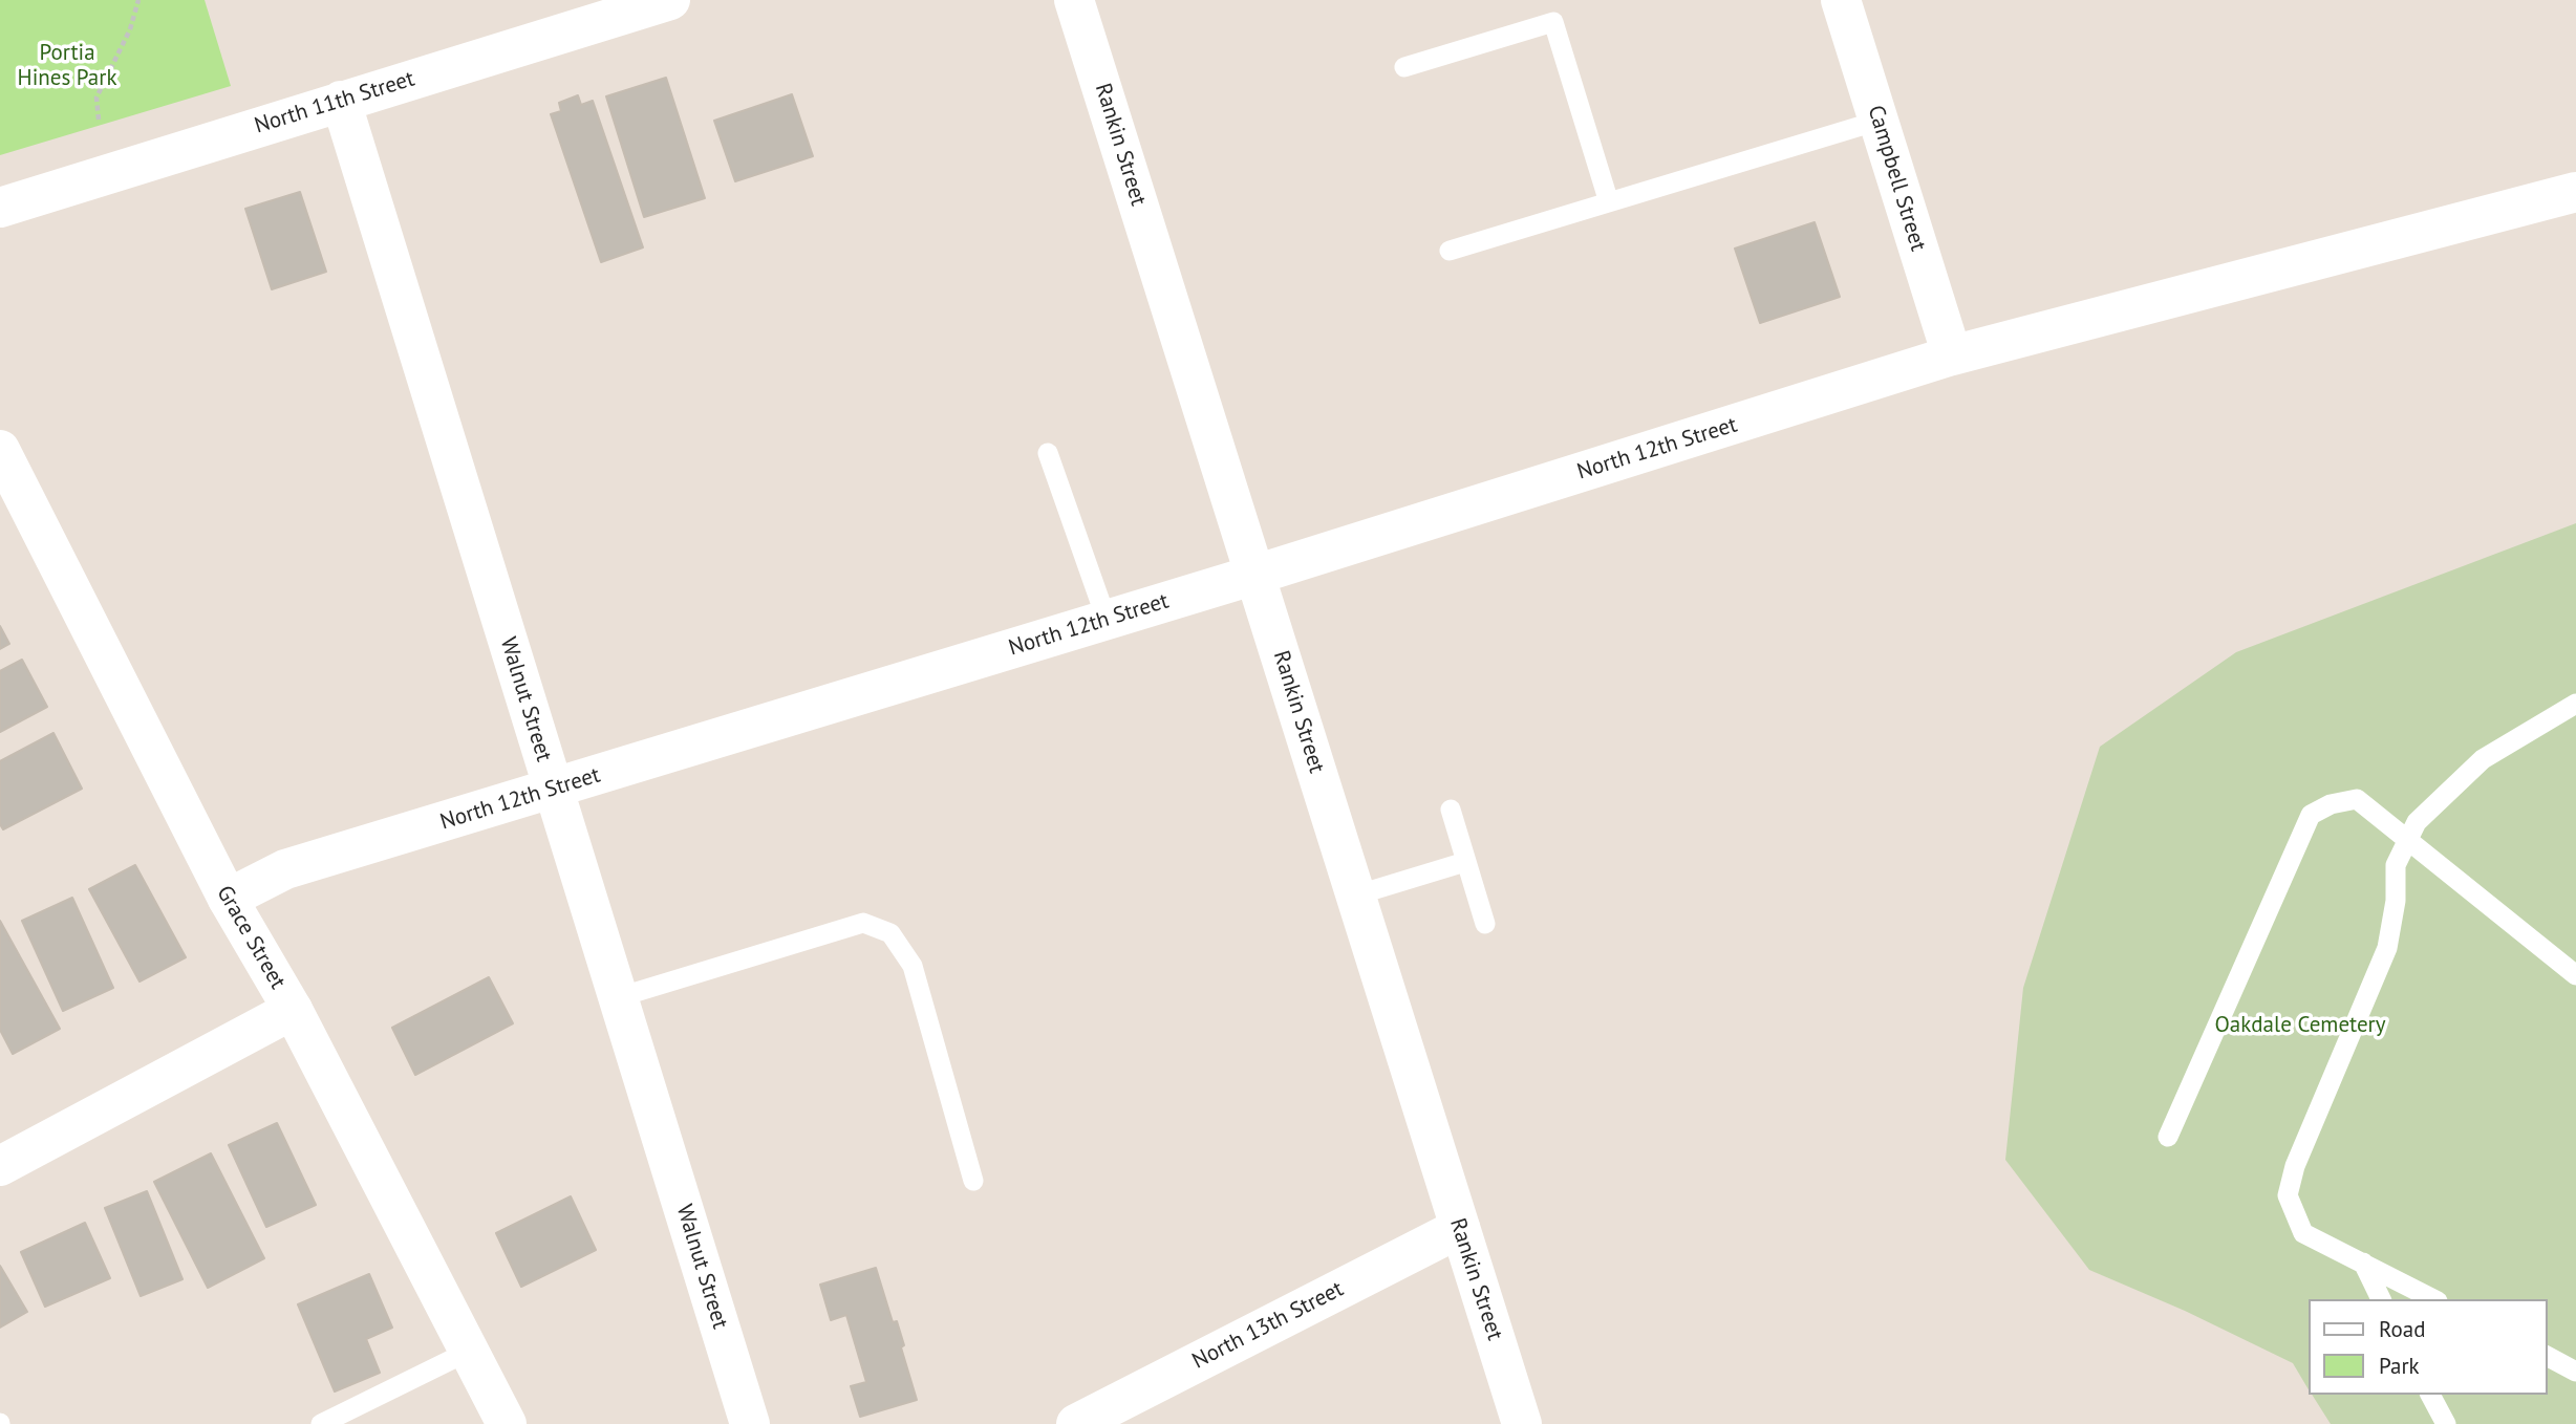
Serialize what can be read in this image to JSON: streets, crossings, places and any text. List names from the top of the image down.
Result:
{
  "streets": {
    "street": [
      "North 11th Street",
      "Rankin Street",
      "Campbell Street",
      "North 12th Street",
      "Walnut Street",
      "Grace Street",
      "North 13th Street"
    ]
  },
  "crossings": [
    ["North 11th Street", "Walnut Street"],
    ["Rankin Street", "North 12th Street"],
    ["Rankin Street", "North 13th Street"],
    ["Campbell Street", "North 12th Street"],
    ["North 12th Street", "Walnut Street"],
    ["North 12th Street", "Grace Street"]
  ],
  "parks": ["Portia Hines Park", "Oakdale Cemetery"],
  "legend": ["Road", "Park"]
}
